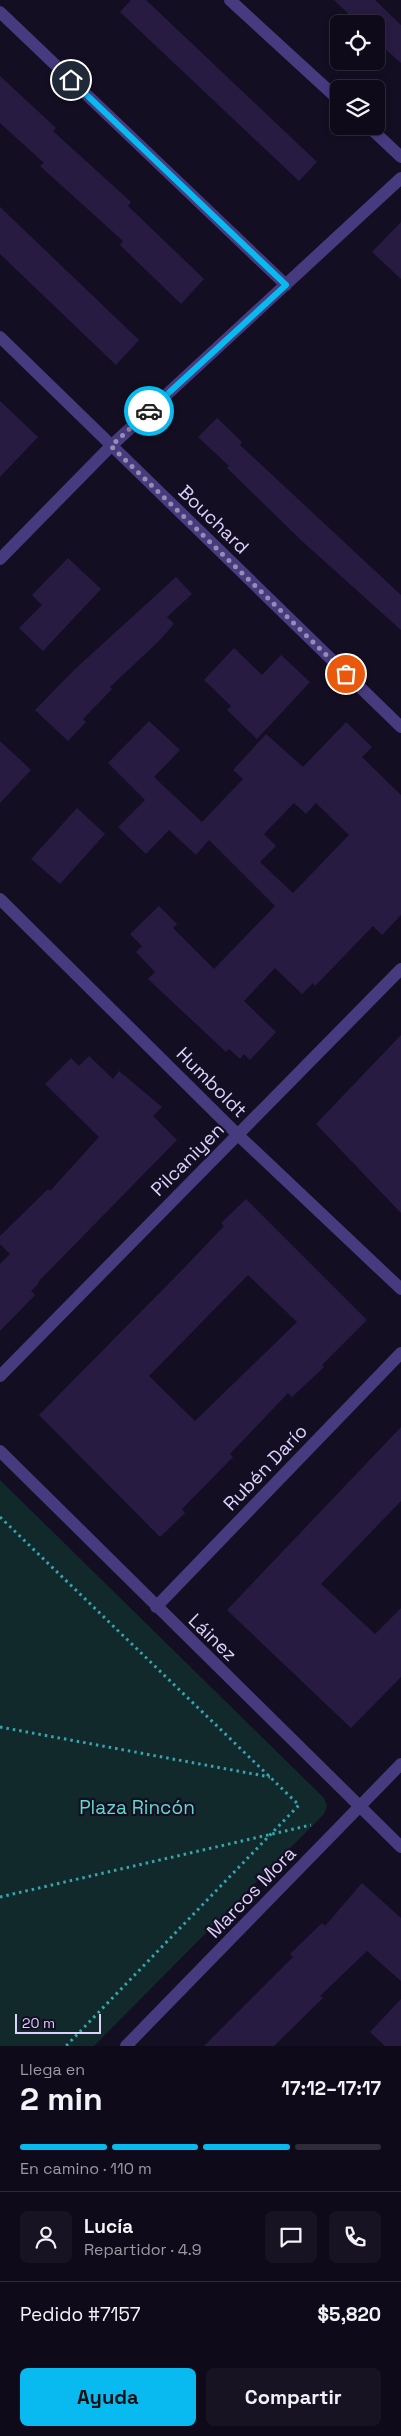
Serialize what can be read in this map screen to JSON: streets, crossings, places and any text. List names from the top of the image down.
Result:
{
  "streets": {
    "street": [
      "Bouchard",
      "Humboldt",
      "Pilcaniyen",
      "Rubén Darío",
      "Láinez",
      "Marcos Mora"
    ]
  },
  "crossings": [
    ["Humboldt", "Pilcaniyen"],
    ["Rubén Darío", "Láinez"],
    ["Láinez", "Marcos Mora"]
  ],
  "parks": ["Plaza Rincón"],
  "scale_bar": "20 m",
  "page": {
    "scale": "20 m",
    "heading": ["2 min", "Llega en", "17:12–17:17"],
    "panel": [
      "Lucía",
      "Repartidor · 4.9",
      "Pedido #7157",
      "$5,820"
    ],
    "bar": "En camino · 110 m",
    "buttons": ["Ayuda", "Compartir"]
  }
}
